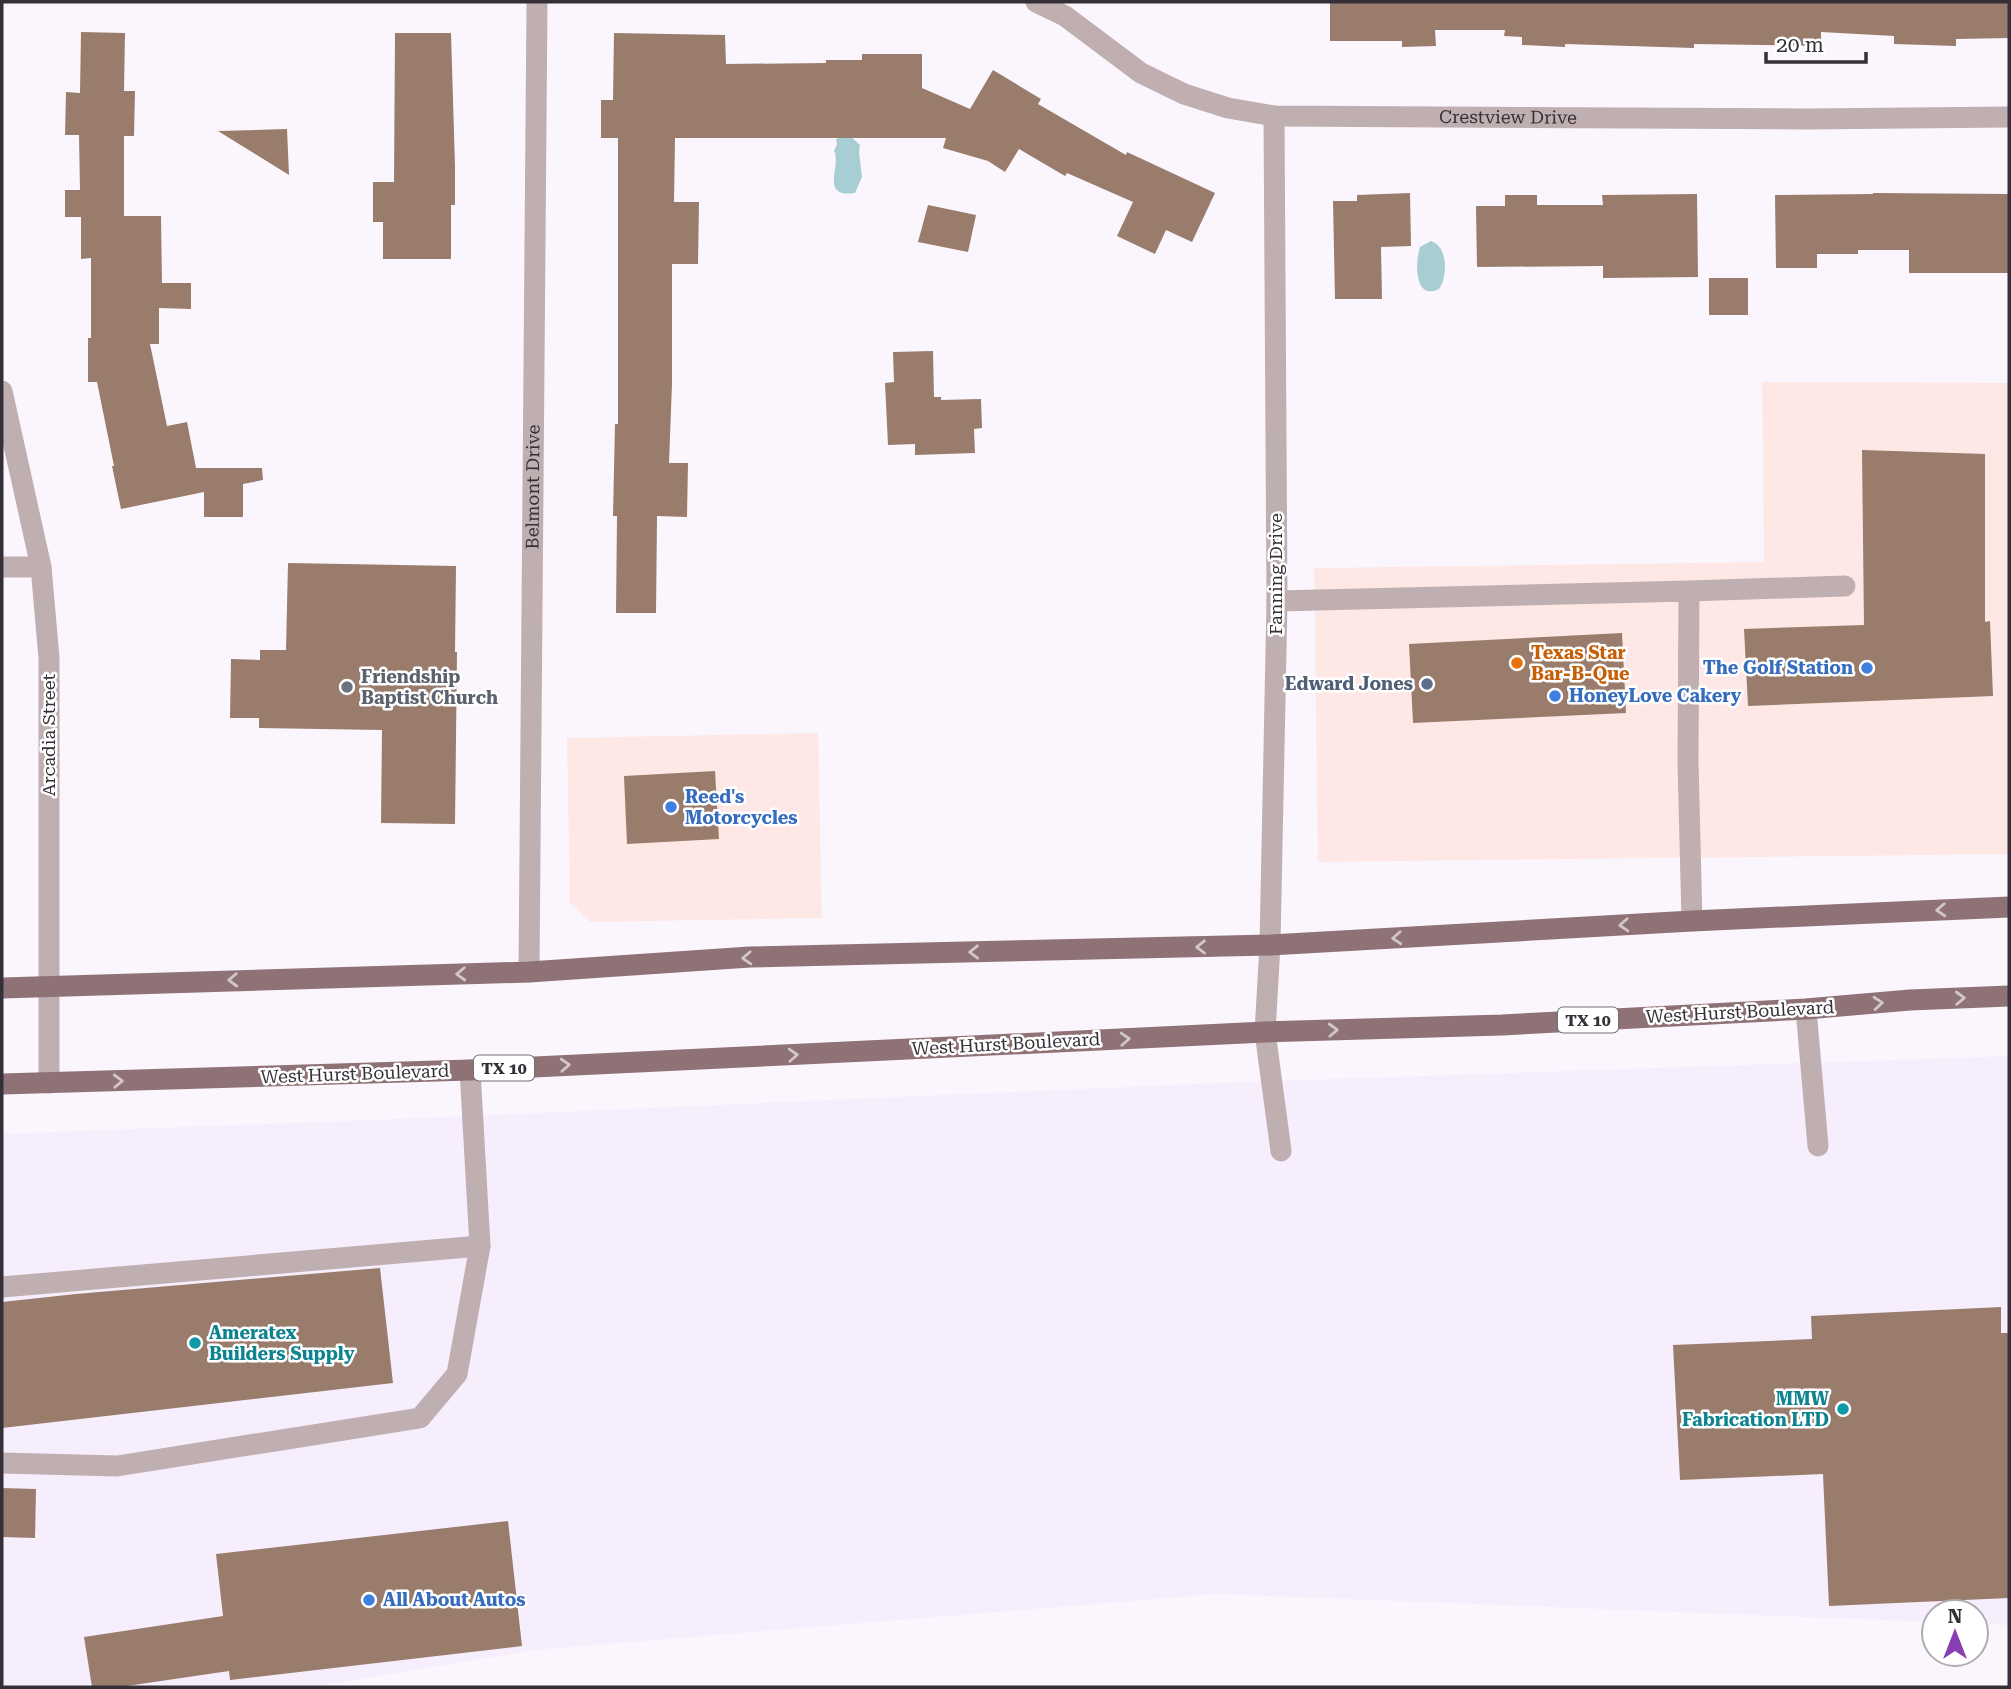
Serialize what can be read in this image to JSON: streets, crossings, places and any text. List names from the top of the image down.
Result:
{
  "streets": {
    "main road": ["West Hurst Boulevard", "TX 10"],
    "street": [
      "Crestview Drive",
      "Belmont Drive",
      "Fanning Drive",
      "Arcadia Street"
    ]
  },
  "crossings": [
    ["Crestview Drive", "Fanning Drive"],
    ["Fanning Drive", "West Hurst Boulevard"],
    ["Arcadia Street", "West Hurst Boulevard"]
  ],
  "places": [
    "Texas Star Bar-B-Que",
    "The Golf Station",
    "Edward Jones",
    "Friendship Baptist Church",
    "HoneyLove Cakery",
    "Reed's Motorcycles",
    "Ameratex Builders Supply",
    "MMW Fabrication LTD",
    "All About Autos"
  ],
  "scale_bar": "20 m",
  "north": "top"
}
